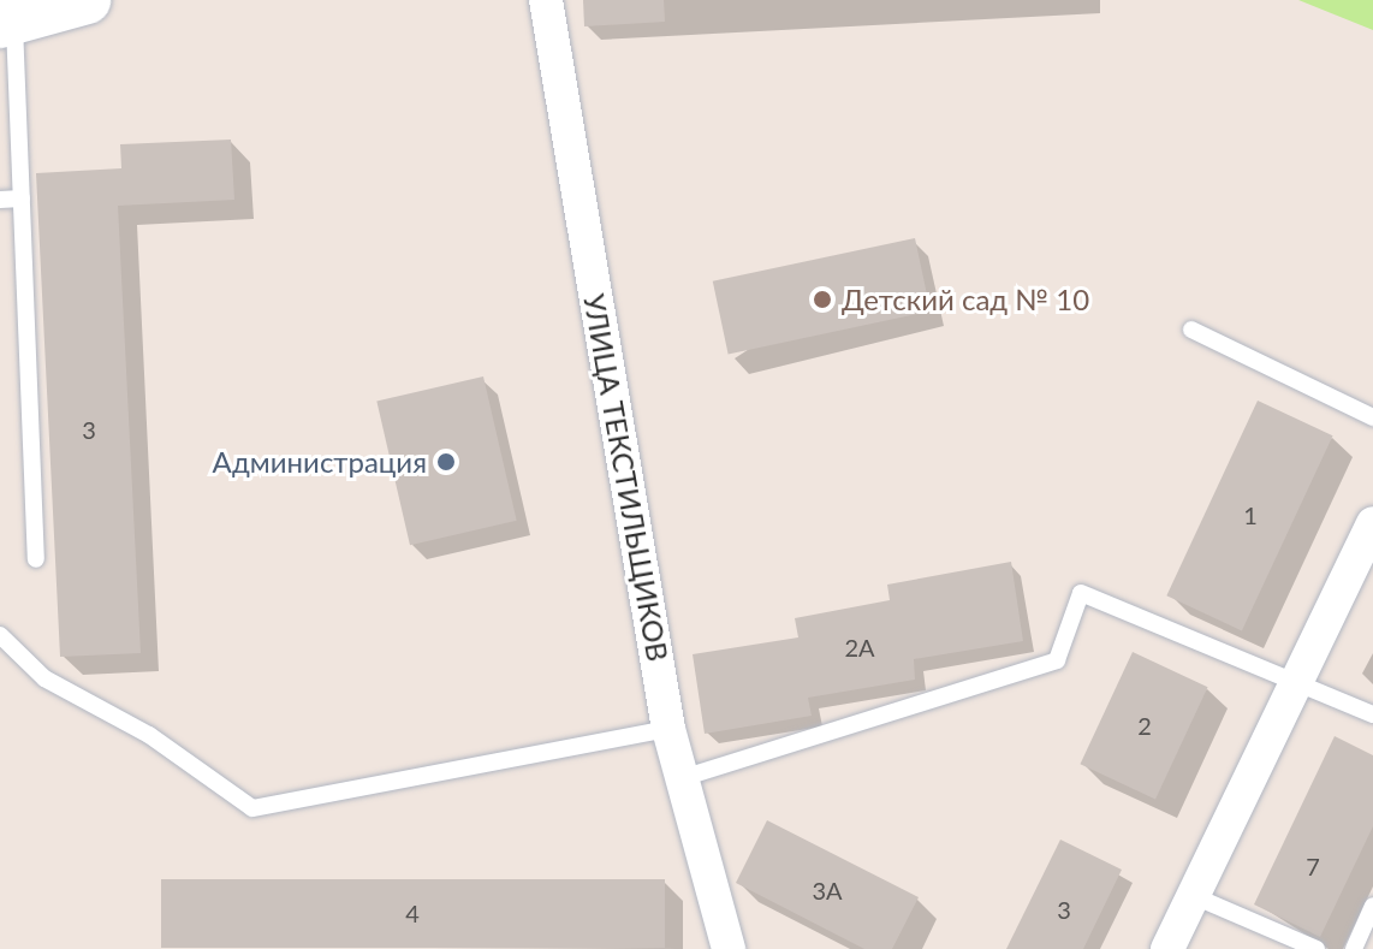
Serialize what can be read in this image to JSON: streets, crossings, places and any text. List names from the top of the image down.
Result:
{
  "streets": {
    "street": ["УЛИЦА ТЕКСТИЛЬЩИКОВ"]
  },
  "places": ["Детский сад № 10", "Администрация"],
  "house_numbers": [
    "3",
    "1",
    "2А",
    "2",
    "7",
    "3А",
    "3",
    "4"
  ]
}
